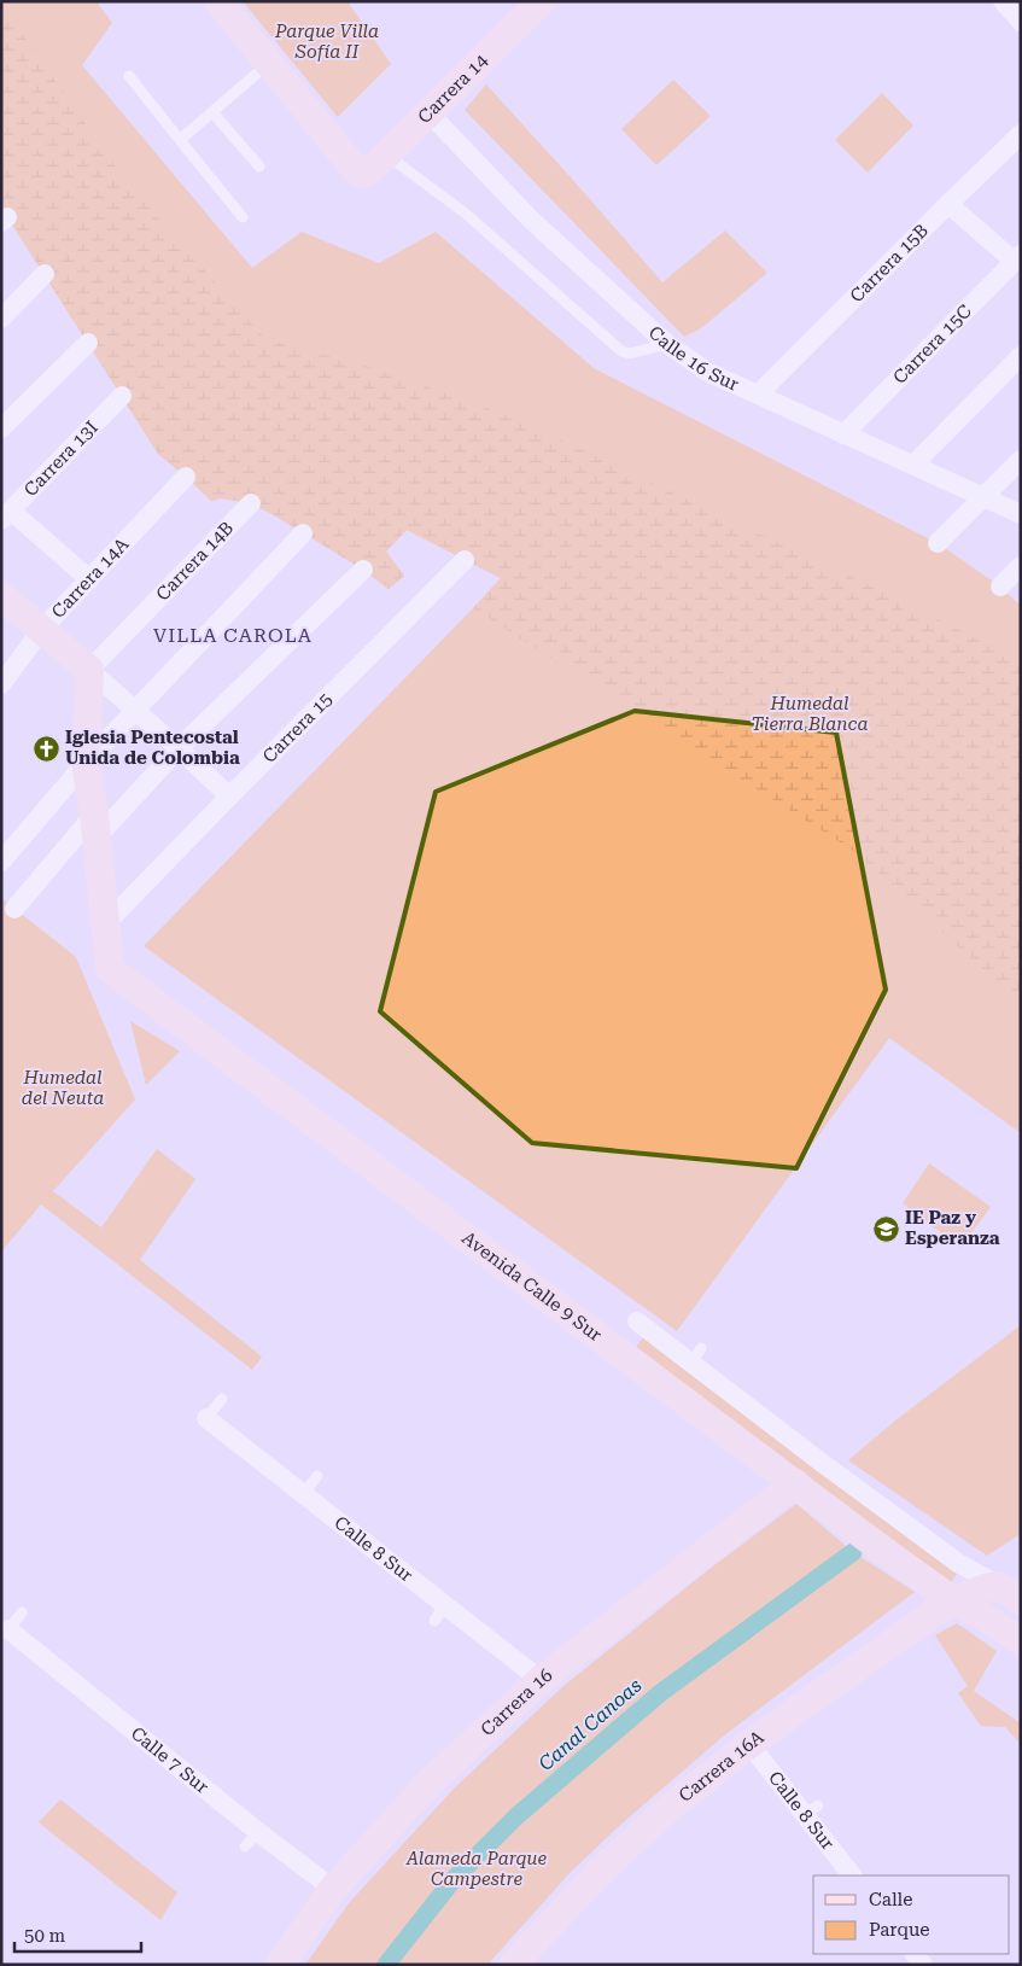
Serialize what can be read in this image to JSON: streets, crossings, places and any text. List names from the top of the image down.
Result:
{
  "streets": {
    "street": [
      "Carrera 14",
      "Carrera 15B",
      "Carrera 15C",
      "Calle 16 Sur",
      "Carrera 13I",
      "Carrera 14B",
      "Carrera 14A",
      "Carrera 15",
      "Avenida Calle 9 Sur",
      "Calle 8 Sur",
      "Carrera 16",
      "Calle 7 Sur",
      "Carrera 16A"
    ]
  },
  "crossings": [
    ["Carrera 14", "Calle 16 Sur"],
    ["Carrera 15B", "Calle 16 Sur"],
    ["Carrera 15C", "Calle 16 Sur"],
    ["Carrera 15", "Avenida Calle 9 Sur"],
    ["Avenida Calle 9 Sur", "Carrera 16"],
    ["Avenida Calle 9 Sur", "Carrera 16A"],
    ["Calle 8 Sur", "Carrera 16"],
    ["Calle 8 Sur", "Carrera 16A"],
    ["Carrera 16", "Calle 7 Sur"]
  ],
  "districts": ["VILLA CAROLA"],
  "water": ["Canal Canoas"],
  "parks": [
    "Parque Villa Sofía II",
    "Humedal Tierra Blanca",
    "Humedal del Neuta",
    "Alameda Parque Campestre"
  ],
  "places": {
    "church": ["Iglesia Pentecostal Unida de Colombia"],
    "school or university": ["IE Paz y Esperanza"]
  },
  "legend": ["Calle", "Parque"],
  "scale_bar": "50 m"
}
